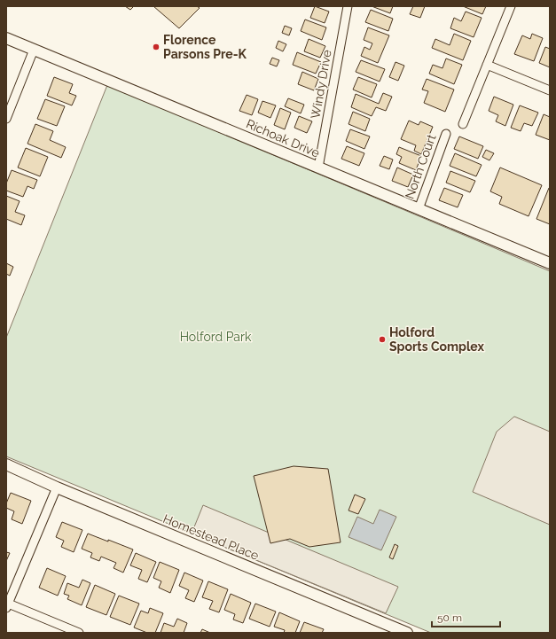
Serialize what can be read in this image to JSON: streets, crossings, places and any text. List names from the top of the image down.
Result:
{
  "streets": {
    "street": [
      "Windy Drive",
      "Richoak Drive",
      "North Court",
      "Homestead Place"
    ]
  },
  "crossings": [
    ["Windy Drive", "Richoak Drive"],
    ["Richoak Drive", "North Court"]
  ],
  "parks": ["Holford Park"],
  "places": ["Florence Parsons Pre-K", "Holford Sports Complex"],
  "scale_bar": "50 m"
}
